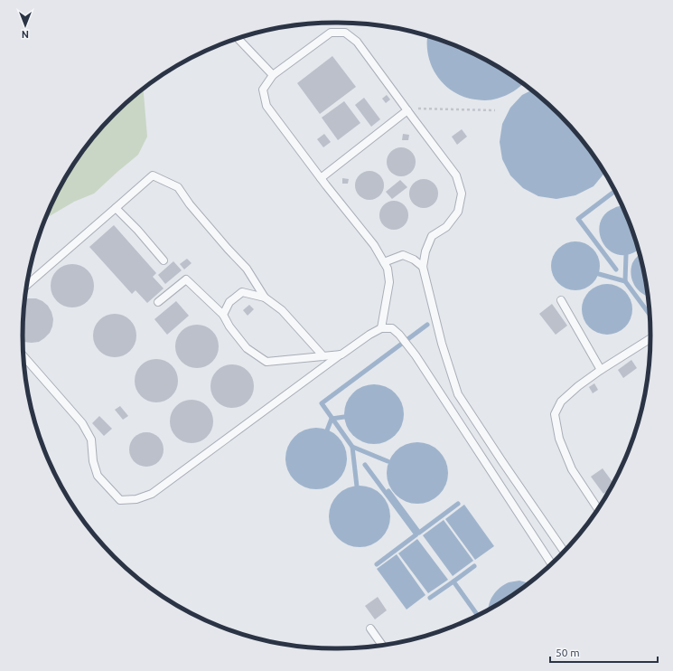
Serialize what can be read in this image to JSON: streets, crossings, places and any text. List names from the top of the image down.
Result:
{
  "scale_bar": "50 m",
  "north": "bottom"
}
